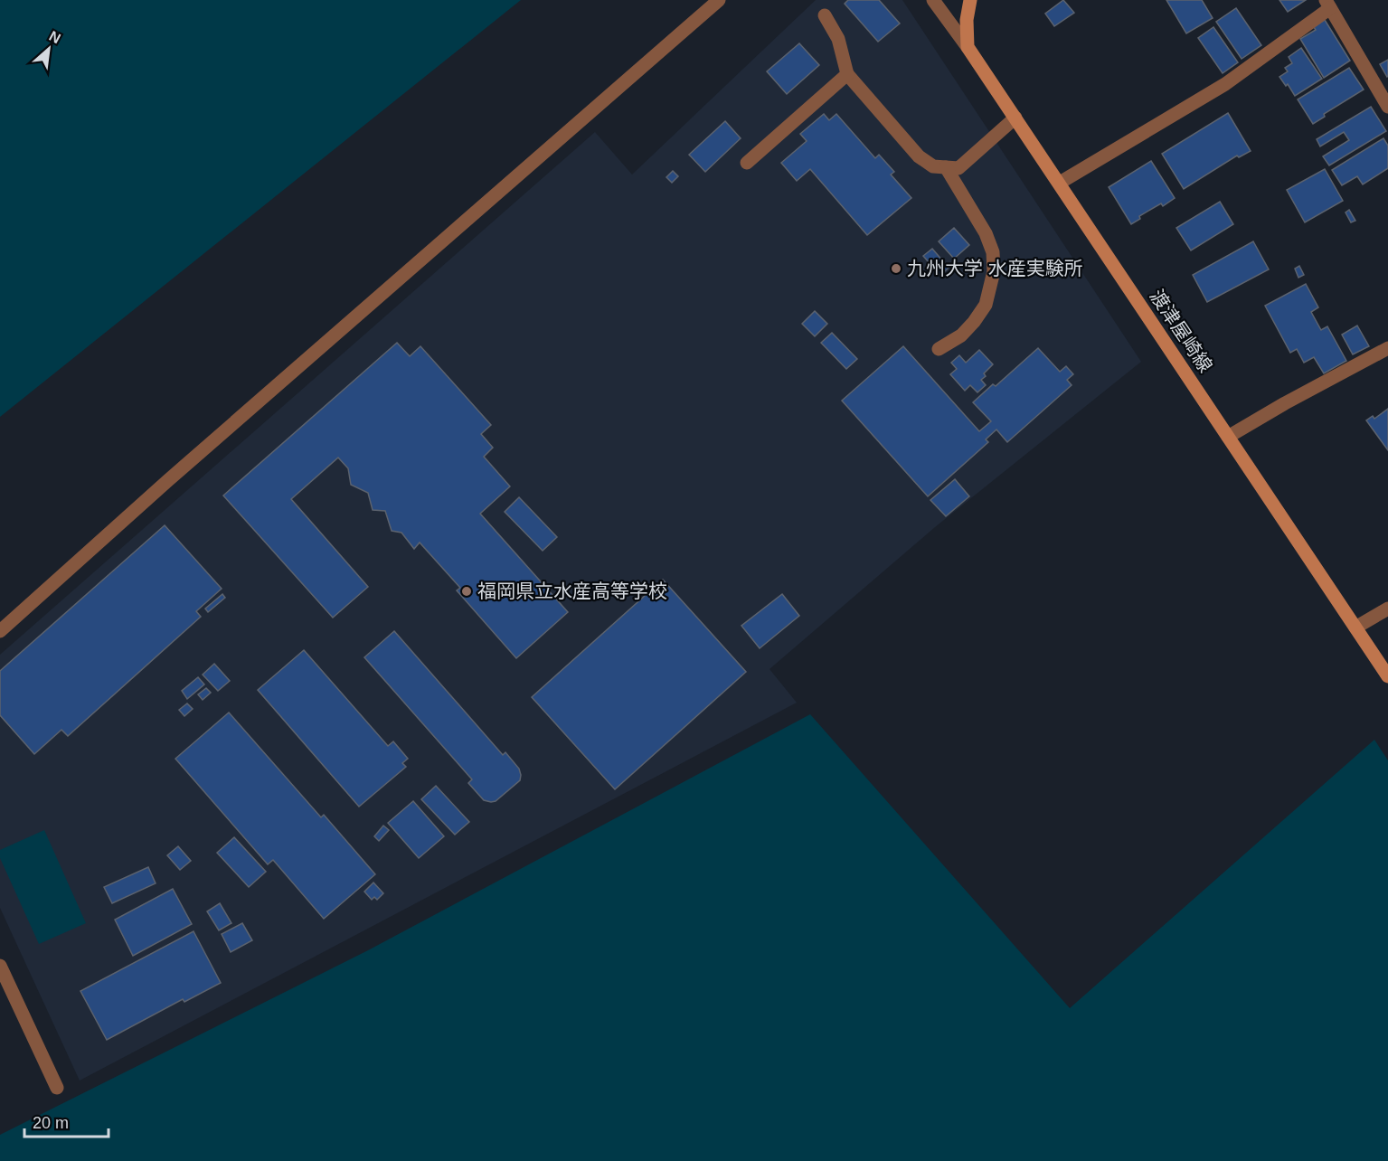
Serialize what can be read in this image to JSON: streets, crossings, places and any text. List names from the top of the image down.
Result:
{
  "streets": {
    "main road": ["渡津屋崎線"]
  },
  "places": ["九州大学 水産実験所", "福岡県立水産高等学校"],
  "scale_bar": "20 m",
  "north": "top right"
}
